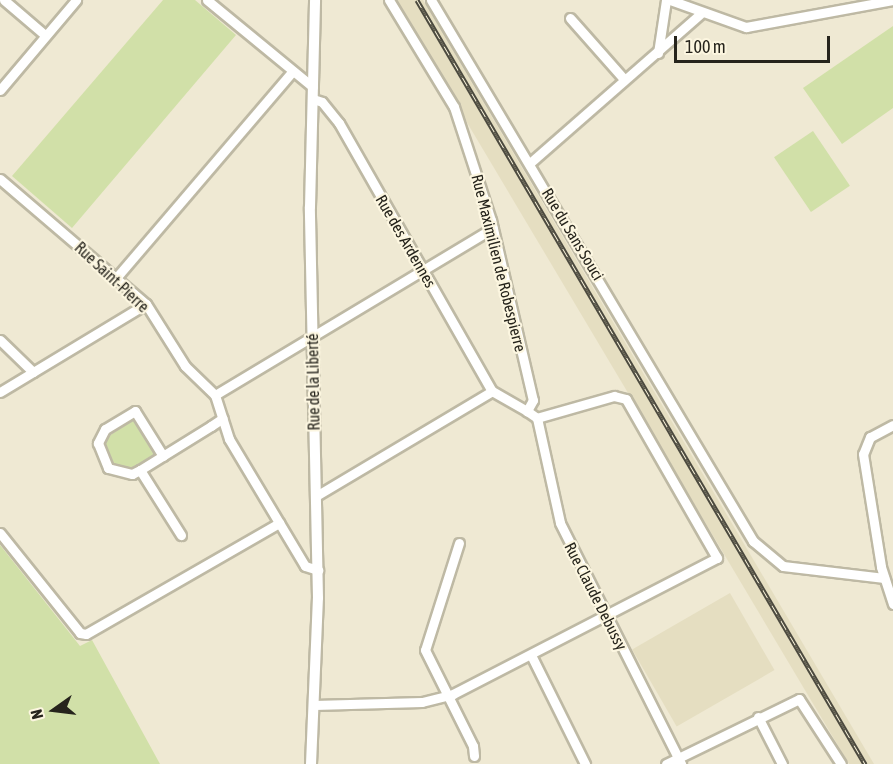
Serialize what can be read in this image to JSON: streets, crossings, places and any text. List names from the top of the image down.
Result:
{
  "streets": {
    "street": [
      "Rue du Sans Souci",
      "Rue des Ardennes",
      "Rue Maximilien de Robespierre",
      "Rue Saint-Pierre",
      "Rue de la Liberté",
      "Rue Claude Debussy"
    ]
  },
  "crossings": [
    ["Rue des Ardennes", "Rue de la Liberté"],
    ["Rue Saint-Pierre", "Rue de la Liberté"]
  ],
  "scale_bar": "100 m",
  "north": "left"
}
